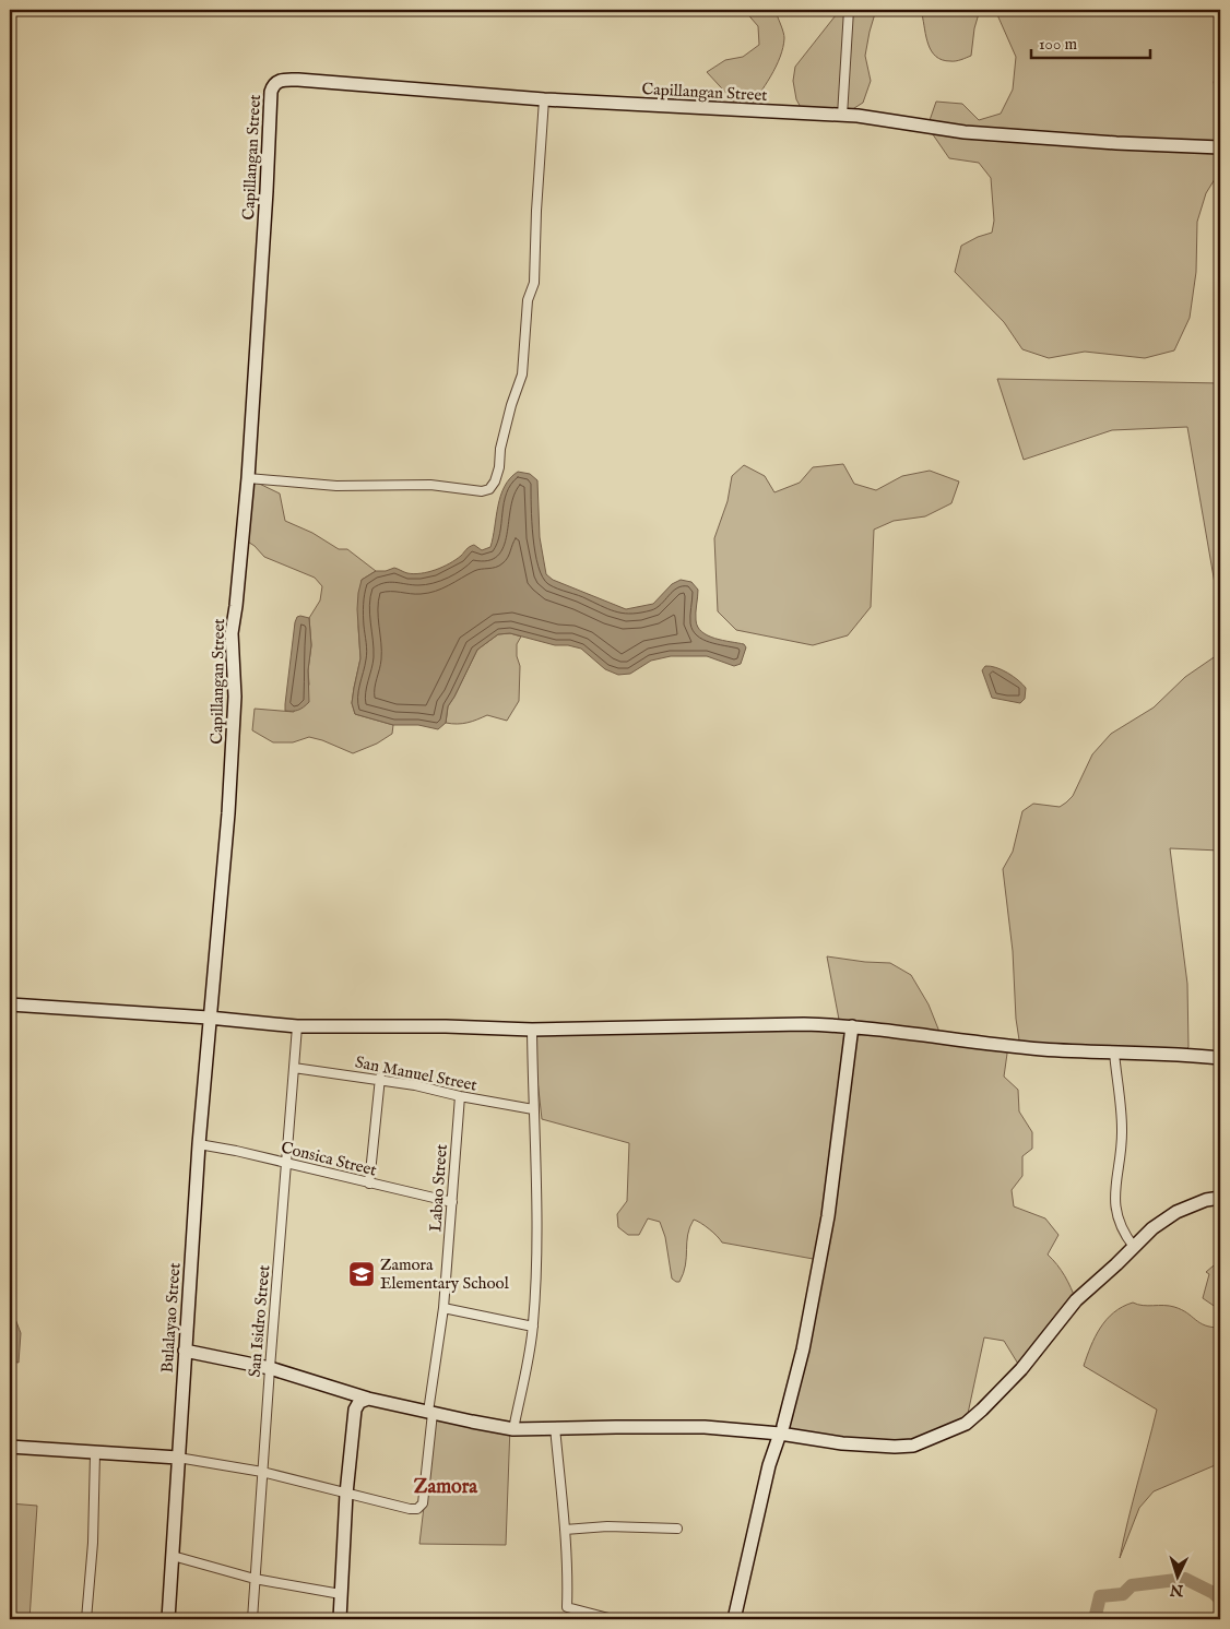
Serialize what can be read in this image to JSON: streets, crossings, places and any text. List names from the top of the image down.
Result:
{
  "streets": {
    "street": [
      "Capillangan Street",
      "San Manuel Street",
      "Consica Street",
      "Labao Street",
      "Bulalayao Street",
      "San Isidro Street"
    ]
  },
  "crossings": [
    ["Capillangan Street", "Bulalayao Street"],
    ["San Manuel Street", "Labao Street"],
    ["San Manuel Street", "San Isidro Street"],
    ["Consica Street", "Labao Street"],
    ["Consica Street", "Bulalayao Street"],
    ["Consica Street", "San Isidro Street"]
  ],
  "districts": ["Zamora"],
  "places": {
    "school or university": ["Zamora Elementary School"]
  },
  "scale_bar": "100 m",
  "north": "bottom"
}
